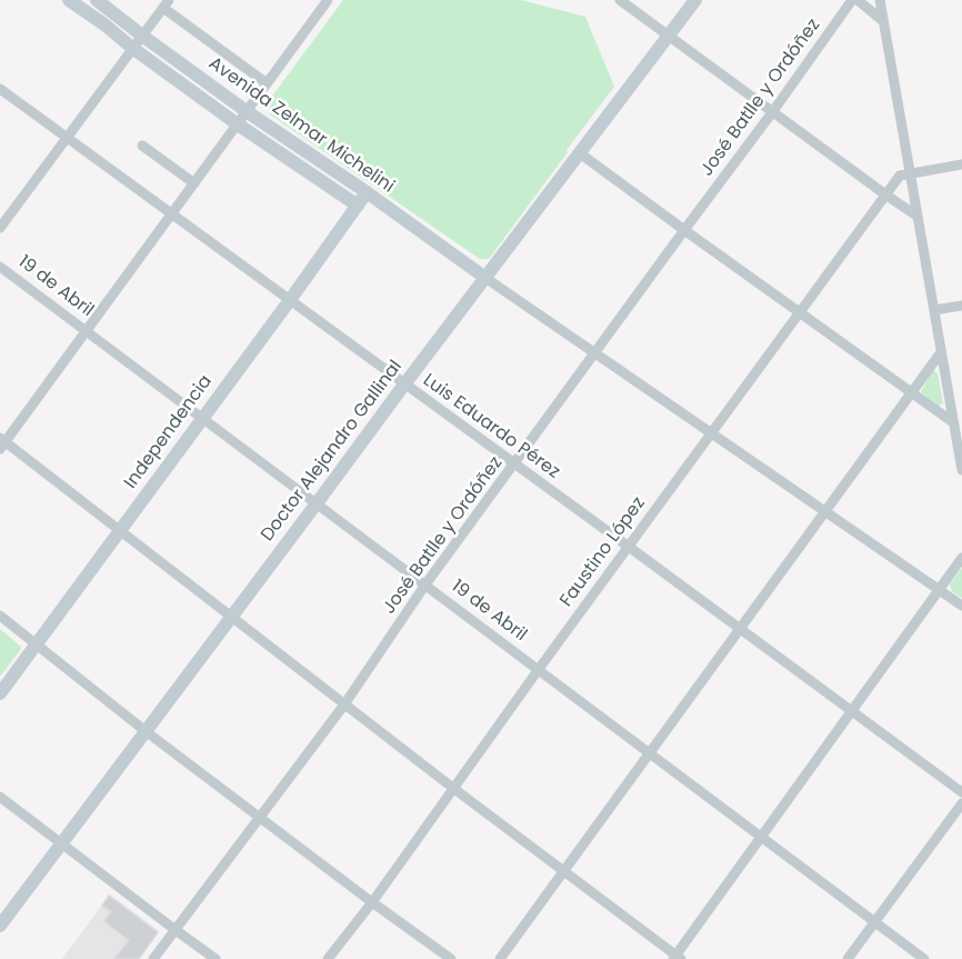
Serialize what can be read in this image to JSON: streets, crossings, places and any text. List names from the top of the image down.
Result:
{
  "streets": {
    "street": [
      "José Batlle y Ordóñez",
      "Avenida Zelmar Michelini",
      "19 de Abril",
      "Luis Eduardo Pérez",
      "Independencia",
      "Doctor Alejandro Gallinal",
      "Faustino López"
    ]
  },
  "crossings": [
    ["José Batlle y Ordóñez", "19 de Abril"],
    ["José Batlle y Ordóñez", "Luis Eduardo Pérez"],
    ["Avenida Zelmar Michelini", "Independencia"],
    ["Avenida Zelmar Michelini", "Doctor Alejandro Gallinal"],
    ["19 de Abril", "Independencia"],
    ["19 de Abril", "Doctor Alejandro Gallinal"],
    ["19 de Abril", "Faustino López"],
    ["Luis Eduardo Pérez", "Independencia"],
    ["Luis Eduardo Pérez", "Doctor Alejandro Gallinal"],
    ["Luis Eduardo Pérez", "Faustino López"]
  ]
}
